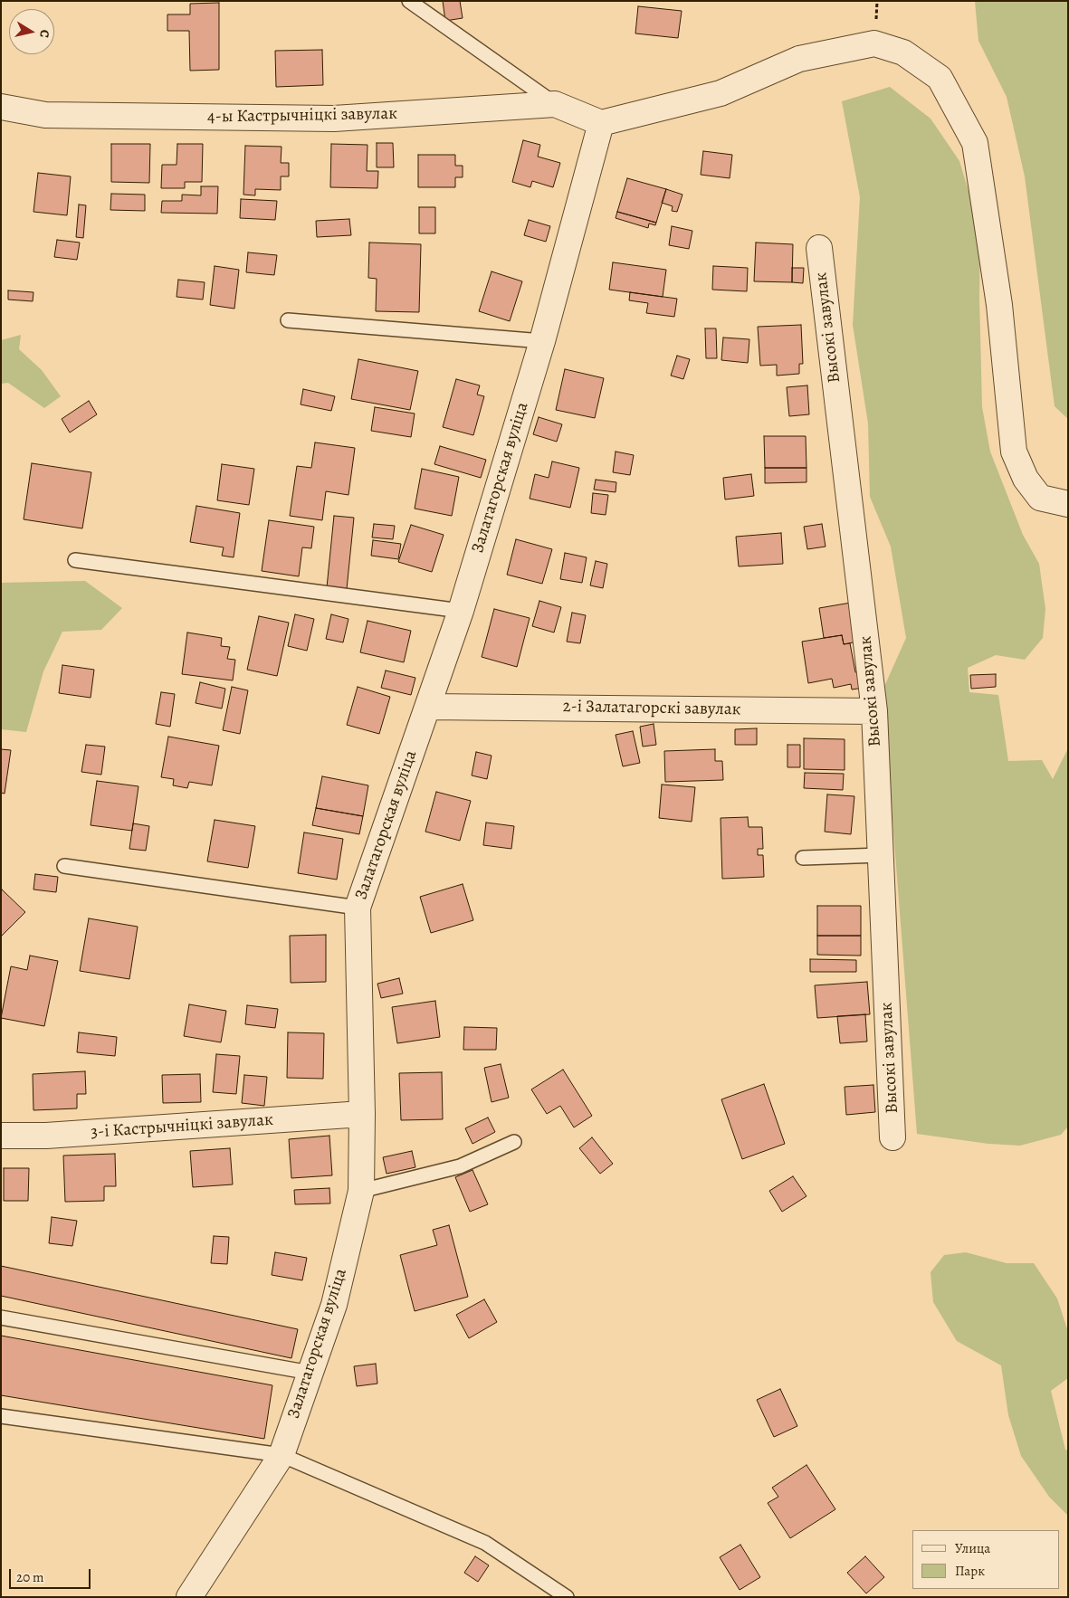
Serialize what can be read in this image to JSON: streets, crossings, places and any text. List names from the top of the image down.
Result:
{
  "streets": {
    "street": [
      "4-ы Кастрычніцкі завулак",
      "Высокі завулак",
      "Залатагорская вуліца",
      "2-і Залатагорскі завулак",
      "3-і Кастрычніцкі завулак"
    ]
  },
  "crossings": [
    ["4-ы Кастрычніцкі завулак", "Залатагорская вуліца"],
    ["Высокі завулак", "2-і Залатагорскі завулак"],
    ["Залатагорская вуліца", "2-і Залатагорскі завулак"],
    ["Залатагорская вуліца", "3-і Кастрычніцкі завулак"]
  ],
  "legend": ["Улица", "Парк"],
  "scale_bar": "20 m",
  "north": "right"
}
